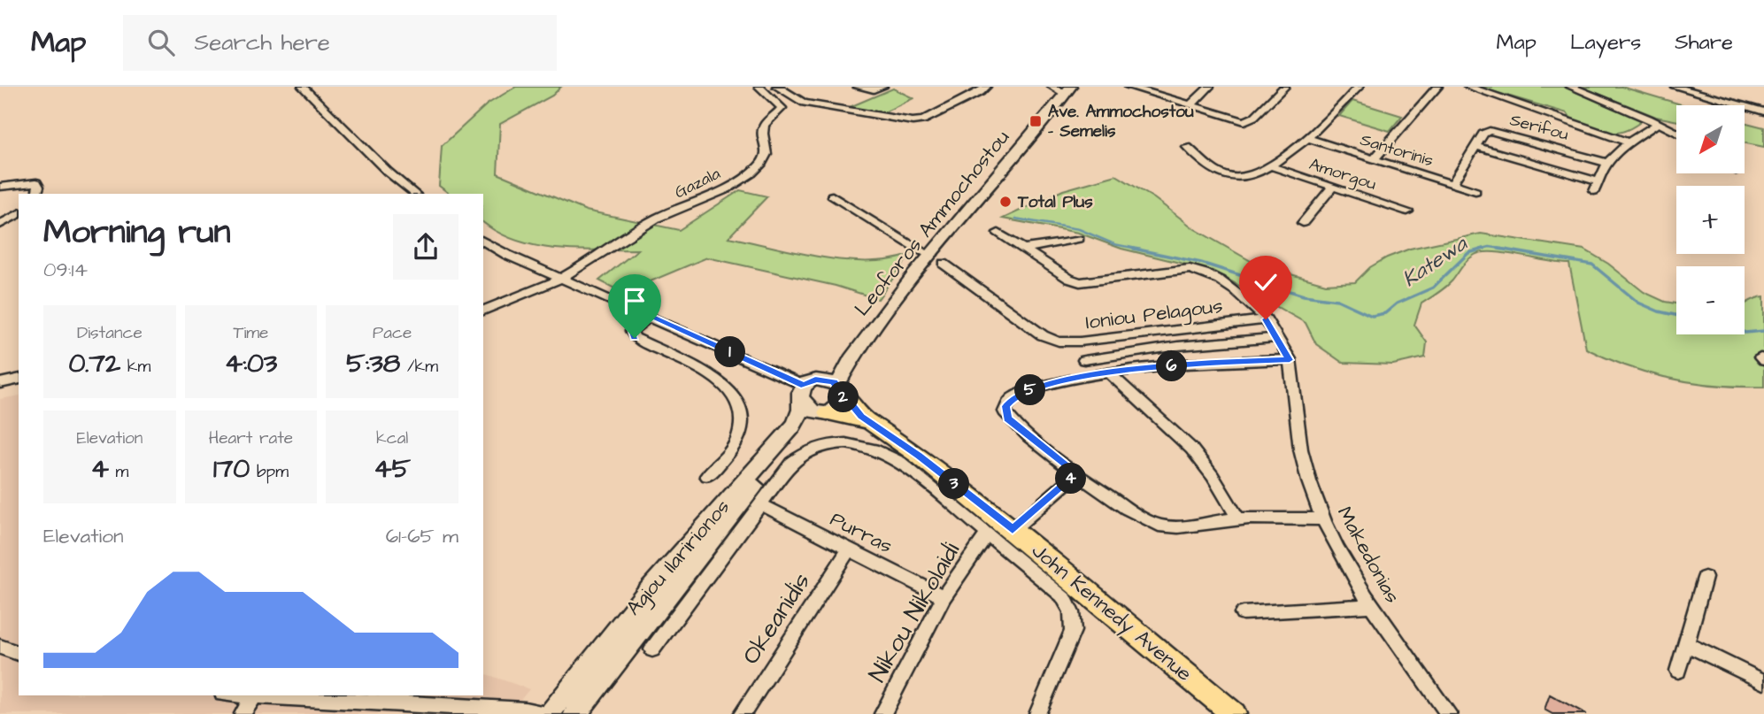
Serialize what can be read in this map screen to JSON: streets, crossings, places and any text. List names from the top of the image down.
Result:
{
  "streets": {
    "main road": ["Leoforos Ammochostou", "Agiou Ilaririonos", "John Kennedy Avenue"],
    "street": [
      "Serifou",
      "Santorinis",
      "Amorgou",
      "Gazala",
      "Ioniou Pelagous",
      "Purras",
      "Makedonias",
      "Nikou Nikolaidi",
      "Okeanidis"
    ]
  },
  "crossings": [
    ["Serifou", "Santorinis"],
    ["Leoforos Ammochostou", "Ioniou Pelagous"],
    ["Leoforos Ammochostou", "Agiou Ilaririonos"],
    ["Leoforos Ammochostou", "John Kennedy Avenue"],
    ["Ioniou Pelagous", "Makedonias"],
    ["Purras", "Nikou Nikolaidi"],
    ["Purras", "Okeanidis"],
    ["Agiou Ilaririonos", "John Kennedy Avenue"]
  ],
  "water": ["Katewa"],
  "places": {
    "transit": ["Ave. Ammochostou - Semelis"],
    "other": ["Total Plus"]
  },
  "north": "bottom left",
  "page": {
    "header": "Map",
    "search": "Search here",
    "nav": ["Map", "Layers", "Share"],
    "map_buttons": ["+", "−"],
    "heading": ["Morning run", "09:14"],
    "stats": [
      ["Distance", "0.72 km"],
      ["Time", "4:03"],
      ["Pace", "5:38 /km"],
      ["Elevation", "4 m"],
      ["Heart rate", "170 bpm"],
      ["kcal", "45"]
    ],
    "pins": [
      "1",
      "6",
      "5",
      "2",
      "4",
      "3"
    ],
    "chart": ["Elevation", "61–65 m"]
  }
}
